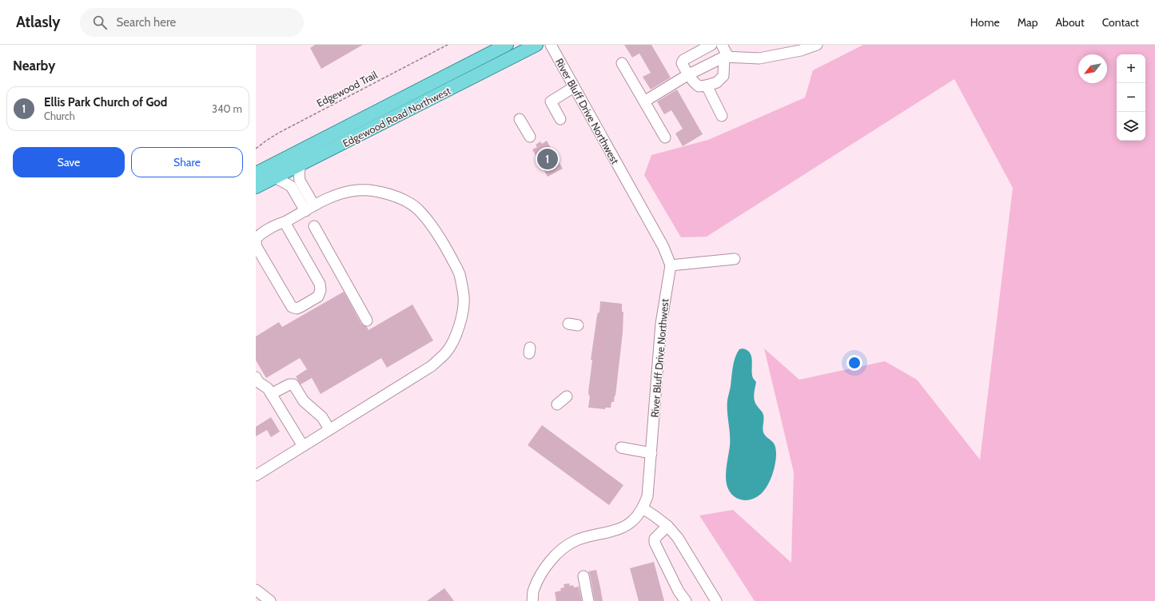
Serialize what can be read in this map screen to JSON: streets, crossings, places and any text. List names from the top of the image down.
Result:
{
  "streets": {
    "main road": ["Edgewood Road Northwest"],
    "street": ["River Bluff Drive Northwest"],
    "path": ["Edgewood Trail"]
  },
  "north": "bottom left",
  "page": {
    "header": "Atlasly",
    "search": "Search here",
    "nav": [
      "Home",
      "Map",
      "About",
      "Contact"
    ],
    "heading": "Nearby",
    "map_buttons": ["+", "−"],
    "list": [
      {
        "mark": "1",
        "name": "Ellis Park Church of God",
        "note": "Church",
        "value": "340 m"
      }
    ],
    "buttons": ["Save", "Share"],
    "pins": "1"
  }
}
